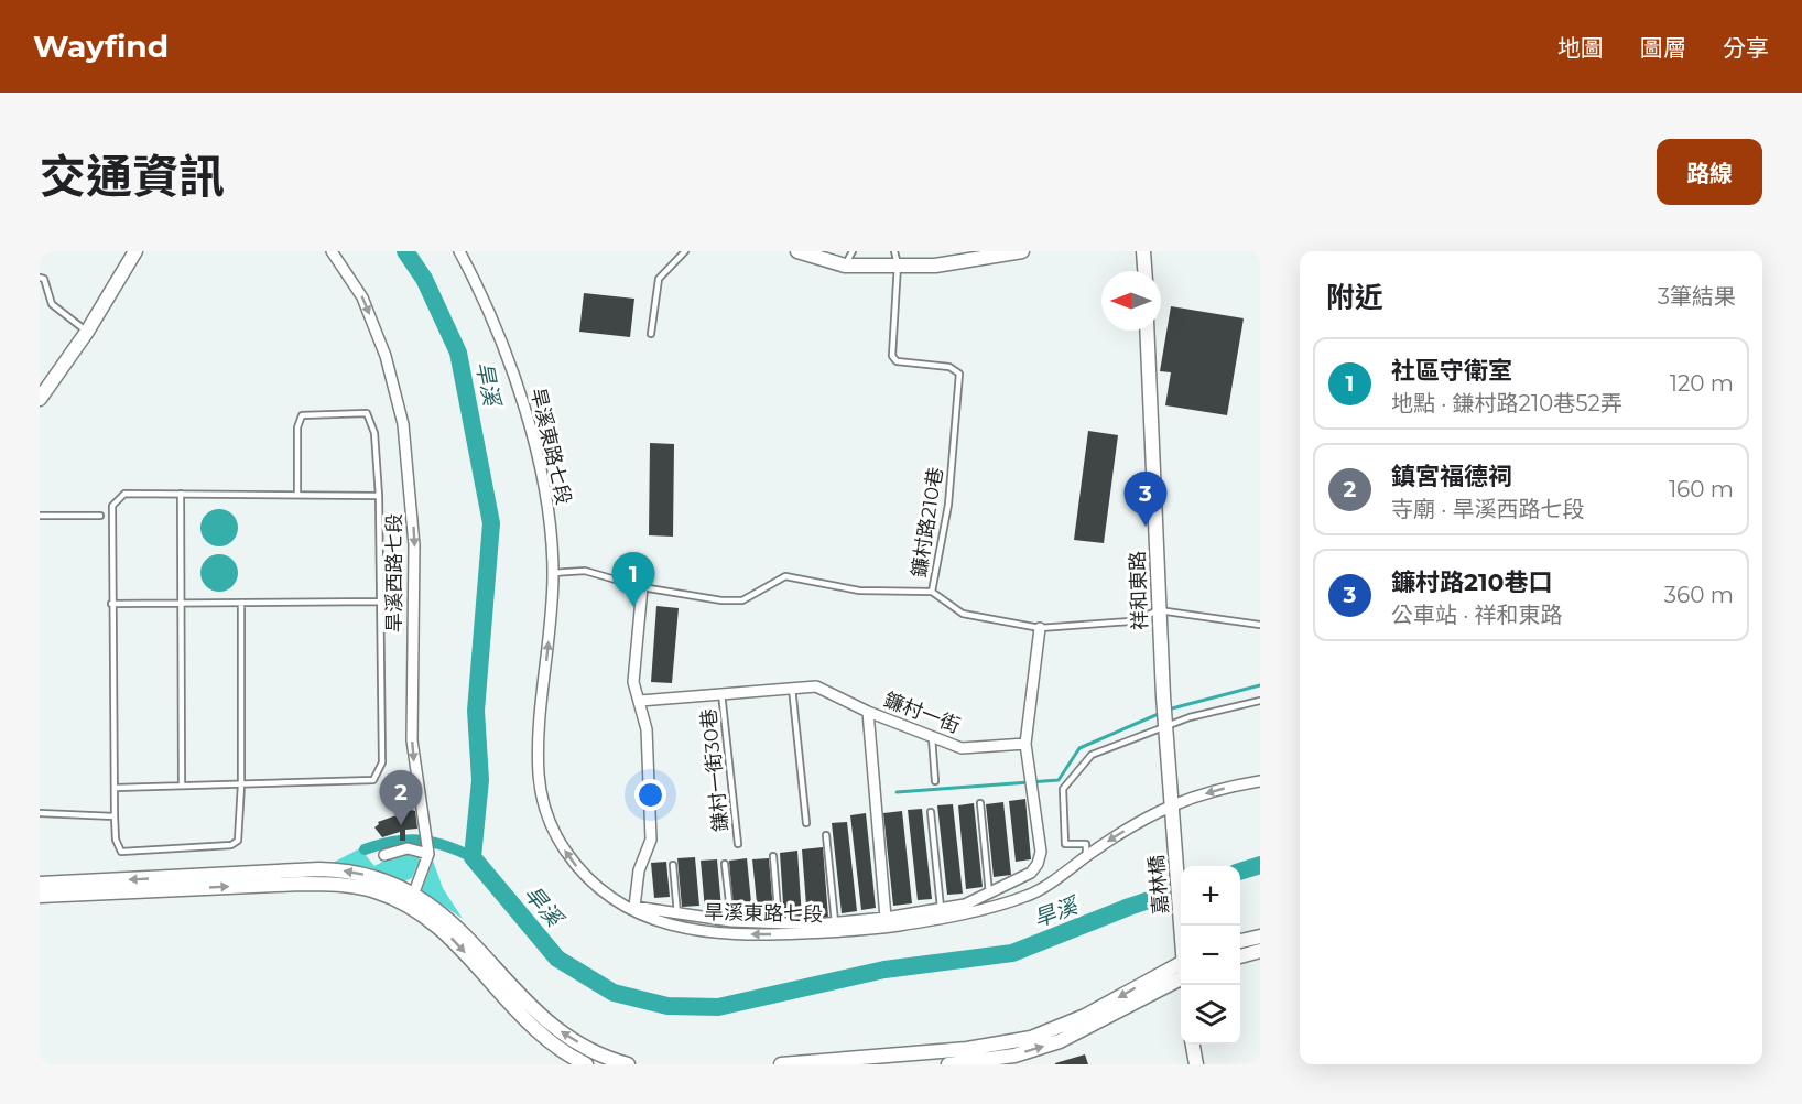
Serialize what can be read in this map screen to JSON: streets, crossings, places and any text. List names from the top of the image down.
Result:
{
  "streets": {
    "street": [
      "旱溪東路七段",
      "旱溪西路七段",
      "祥和東路",
      "鐮村一街",
      "嘉林橋"
    ],
    "lane": ["鐮村路210巷", "鎌村一街30巷"]
  },
  "crossings": [
    ["旱溪東路七段", "祥和東路"],
    ["鐮村路210巷", "祥和東路"],
    ["祥和東路", "嘉林橋"],
    ["鐮村一街", "鎌村一街30巷"]
  ],
  "one_way": ["旱溪西路七段"],
  "water": ["旱溪"],
  "north": "left",
  "page": {
    "header": "Wayfind",
    "nav": ["地圖", "圖層", "分享"],
    "title": "交通資訊",
    "buttons": "路線",
    "heading": ["附近", "3筆結果"],
    "list": [
      {
        "mark": "1",
        "name": "社區守衛室",
        "note": "地點 · 鎌村路210巷52弄",
        "value": "120 m"
      },
      {
        "mark": "2",
        "name": "鎮宮福德祠",
        "note": "寺廟 · 旱溪西路七段",
        "value": "160 m"
      },
      {
        "mark": "3",
        "name": "鐮村路210巷口",
        "note": "公車站 · 祥和東路",
        "value": "360 m"
      }
    ],
    "pins": ["3", "1", "2"],
    "map_buttons": ["+", "−"]
  }
}
